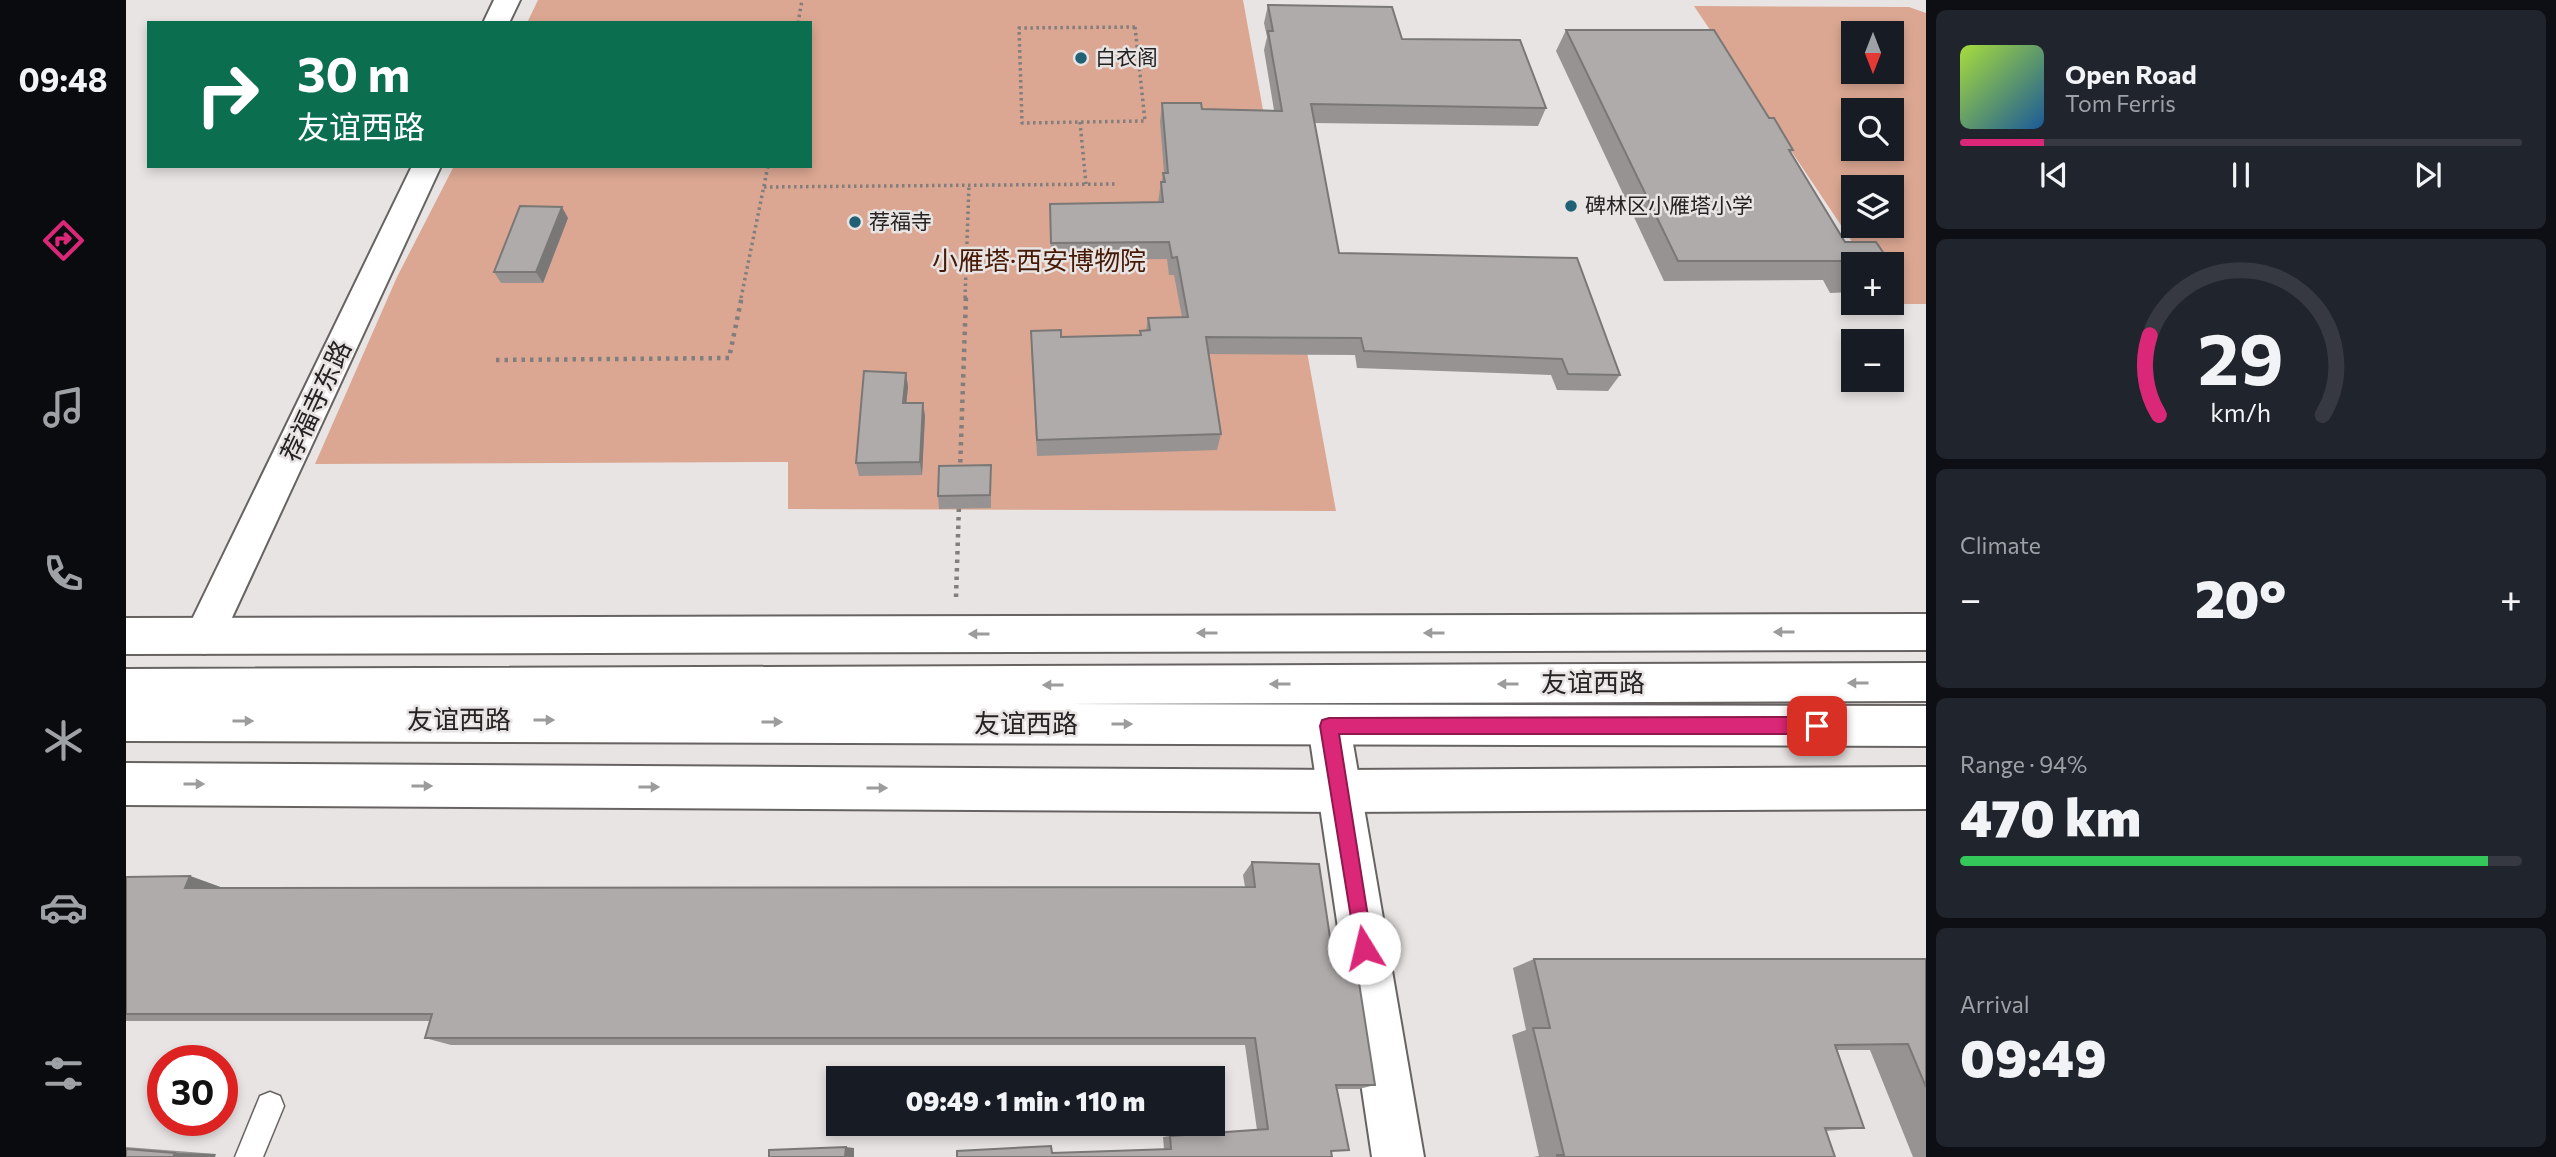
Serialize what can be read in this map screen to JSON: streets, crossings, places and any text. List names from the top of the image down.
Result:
{
  "streets": {
    "street": ["荐福寺东路", "友谊西路"]
  },
  "parks": ["小雁塔·西安博物院"],
  "places": ["白衣阁", "碑林区小雁塔小学", "荐福寺"],
  "north": "bottom",
  "page": {
    "tabs": "09:48",
    "map_buttons": ["+", "−"],
    "turn": ["30 m", "友谊西路"],
    "song": ["Open Road", "Tom Ferris"],
    "tile": [
      "Climate",
      ["Range · 94%", "470 km"],
      ["Arrival", "09:49"]
    ],
    "heat": ["−", "20°", "+"],
    "limit": "30",
    "trip": "09:49 · 1 min · 110 m",
    "gauge": ["29", "km/h"]
  }
}
